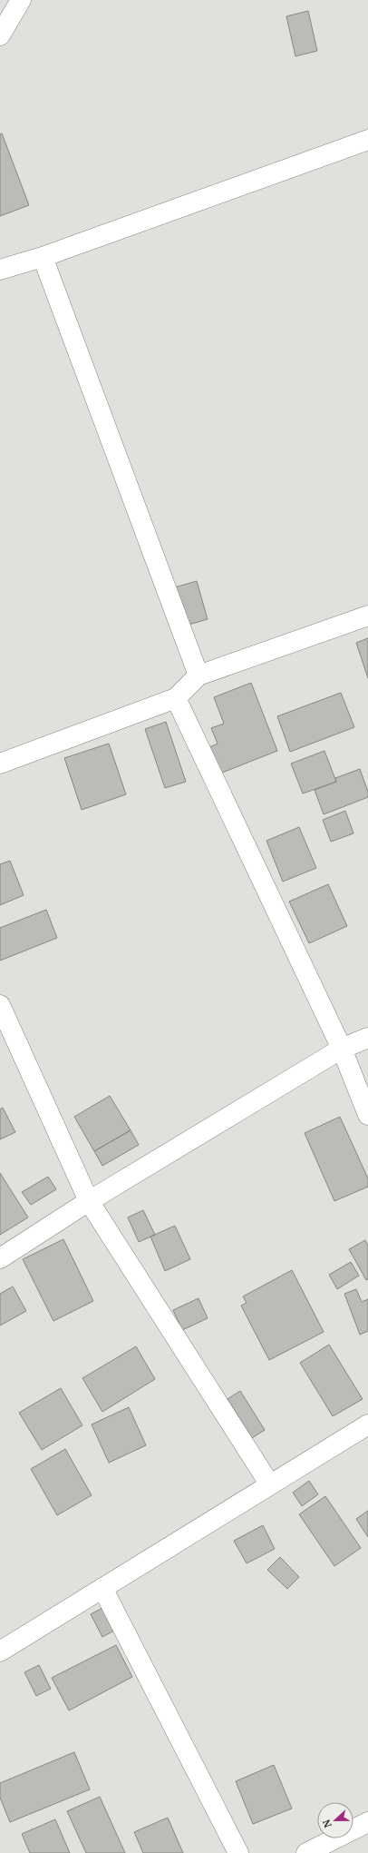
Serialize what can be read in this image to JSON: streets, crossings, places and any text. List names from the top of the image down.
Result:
{
  "north": "left"
}
